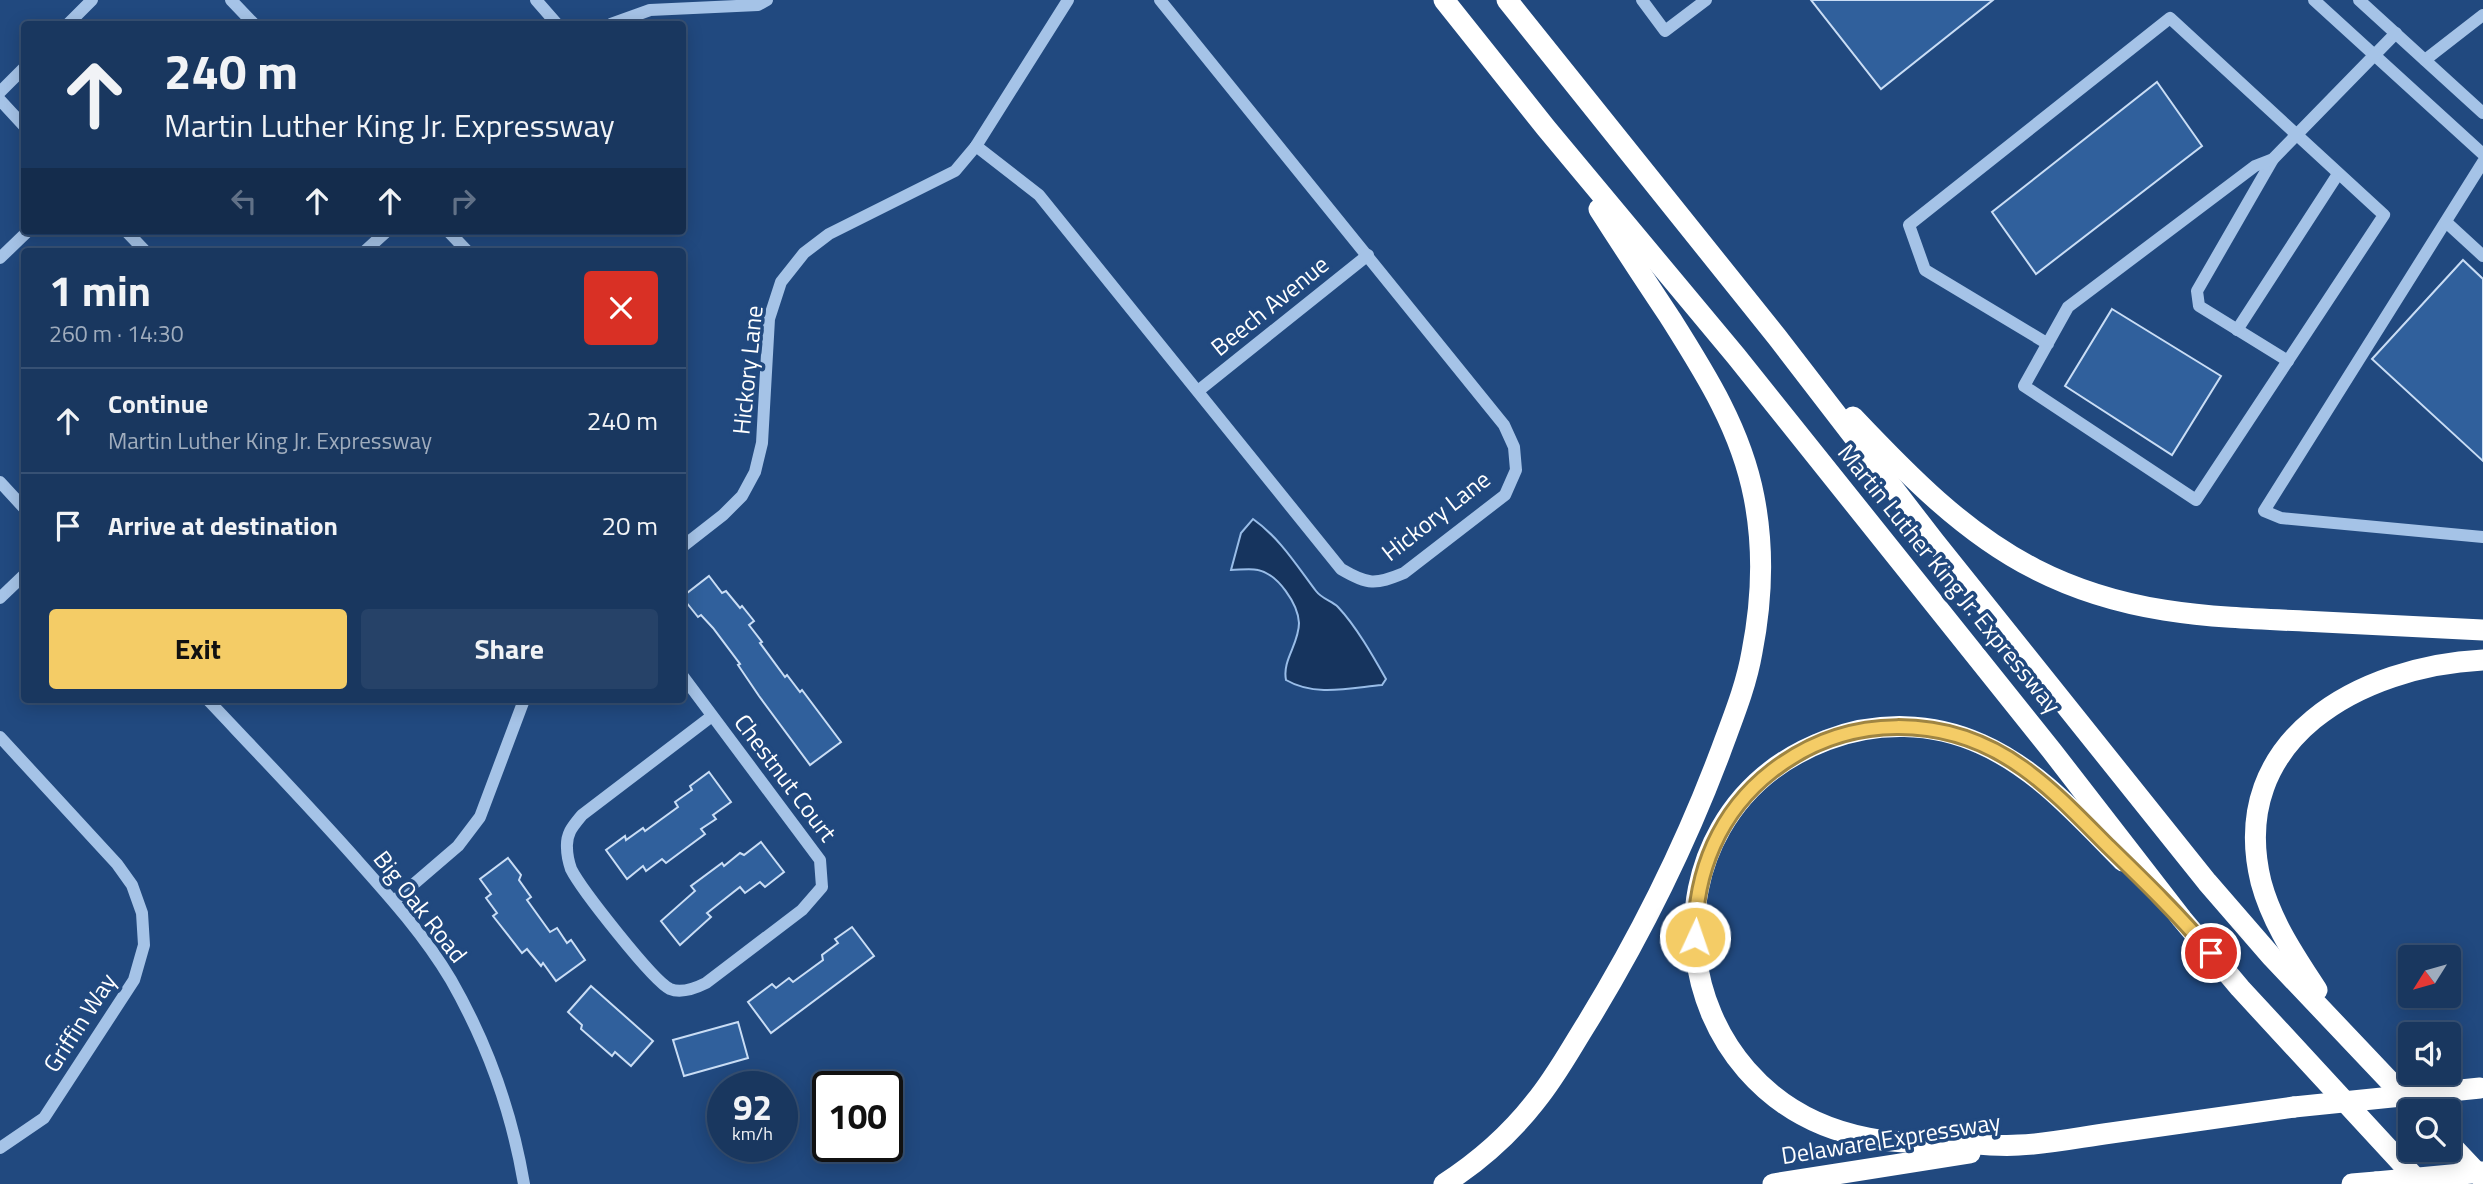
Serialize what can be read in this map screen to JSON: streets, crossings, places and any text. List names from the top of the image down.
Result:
{
  "streets": {
    "highway": ["Martin Luther King Jr. Expressway", "Delaware Expressway"],
    "street": [
      "Beech Avenue",
      "Hickory Lane",
      "Chestnut Court",
      "Big Oak Road",
      "Griffin Way"
    ]
  },
  "crossings": [
    ["Beech Avenue", "Hickory Lane"]
  ],
  "north": "bottom left",
  "page": {
    "turn": ["240 m", "Martin Luther King Jr. Expressway"],
    "heading": ["1 min", "260 m · 14:30"],
    "list": [
      {
        "name": "Continue",
        "note": "Martin Luther King Jr. Expressway",
        "value": "240 m"
      },
      {
        "name": "Arrive at destination",
        "value": "20 m"
      }
    ],
    "buttons": ["Exit", "Share"],
    "speed": "92 km/h",
    "limit": "100"
  }
}
